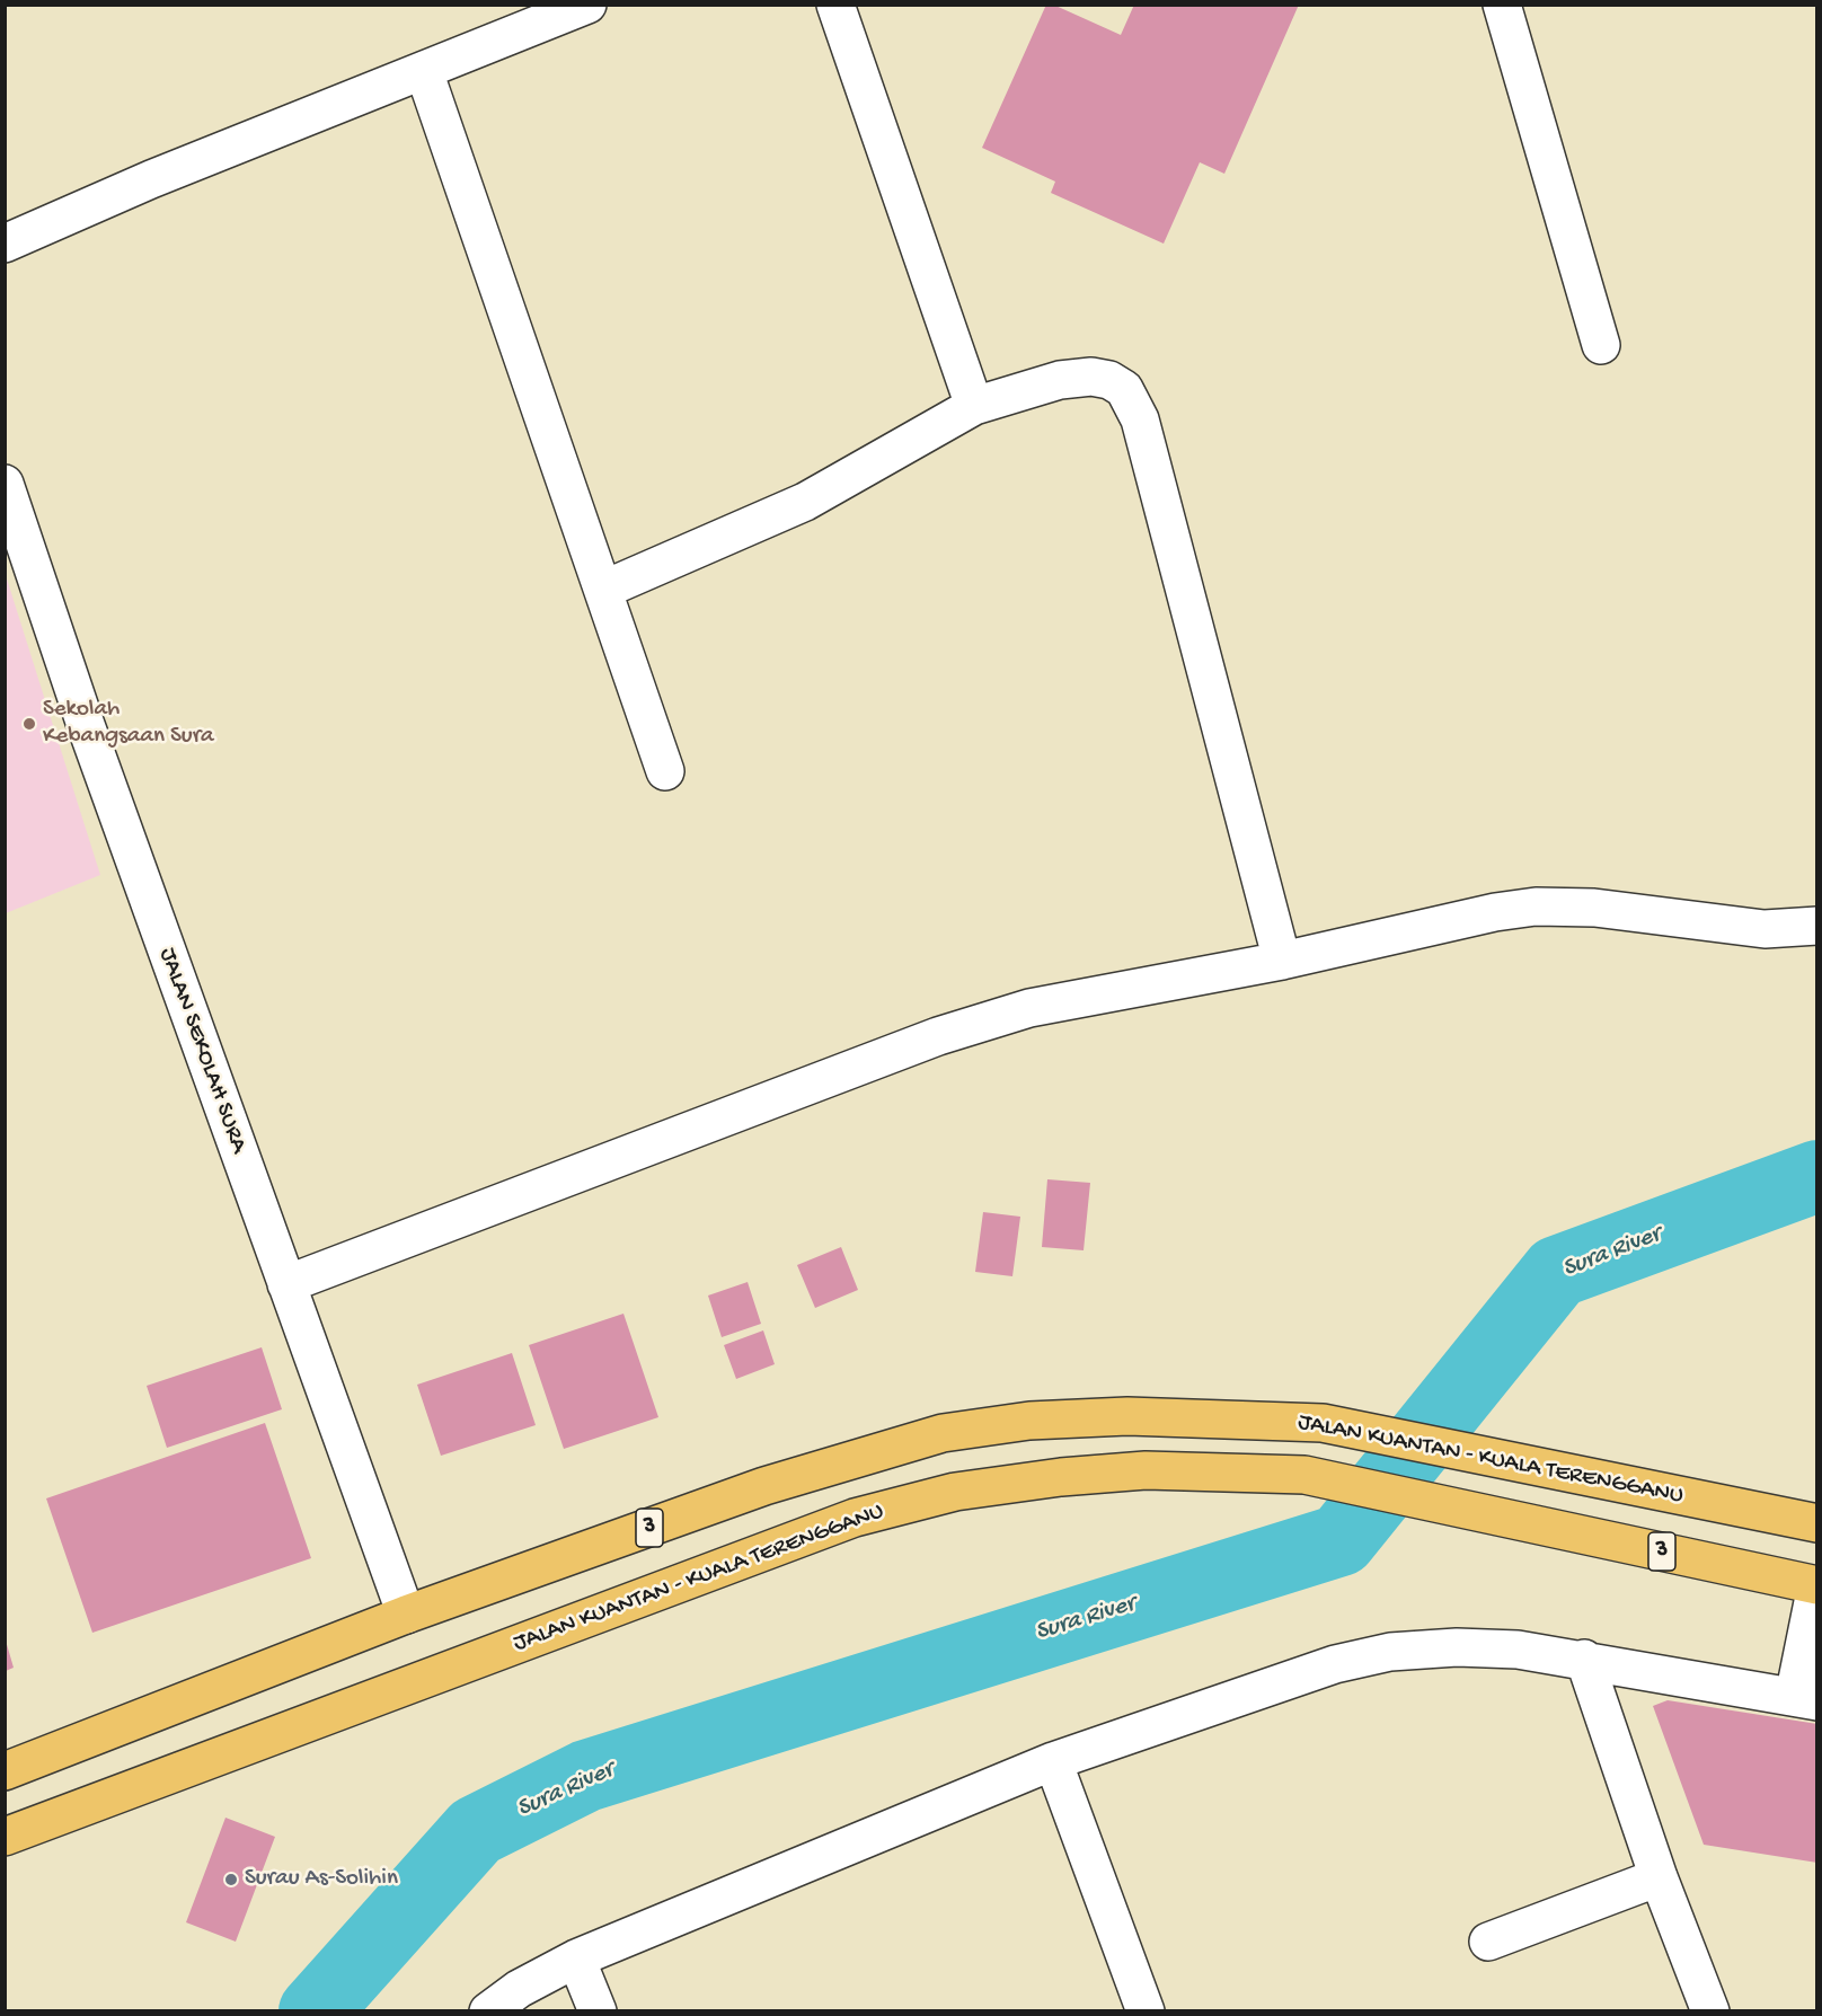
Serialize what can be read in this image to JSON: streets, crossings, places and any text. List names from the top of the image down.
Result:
{
  "streets": {
    "highway": ["JALAN KUANTAN - KUALA TERENGGANU", "3"],
    "street": ["JALAN SEKOLAH SURA"]
  },
  "crossings": [
    ["JALAN SEKOLAH SURA", "JALAN KUANTAN - KUALA TERENGGANU"]
  ],
  "water": ["Sura River"],
  "places": ["Sekolah Kebangsaan Sura", "Surau As-Solihin"]
}
